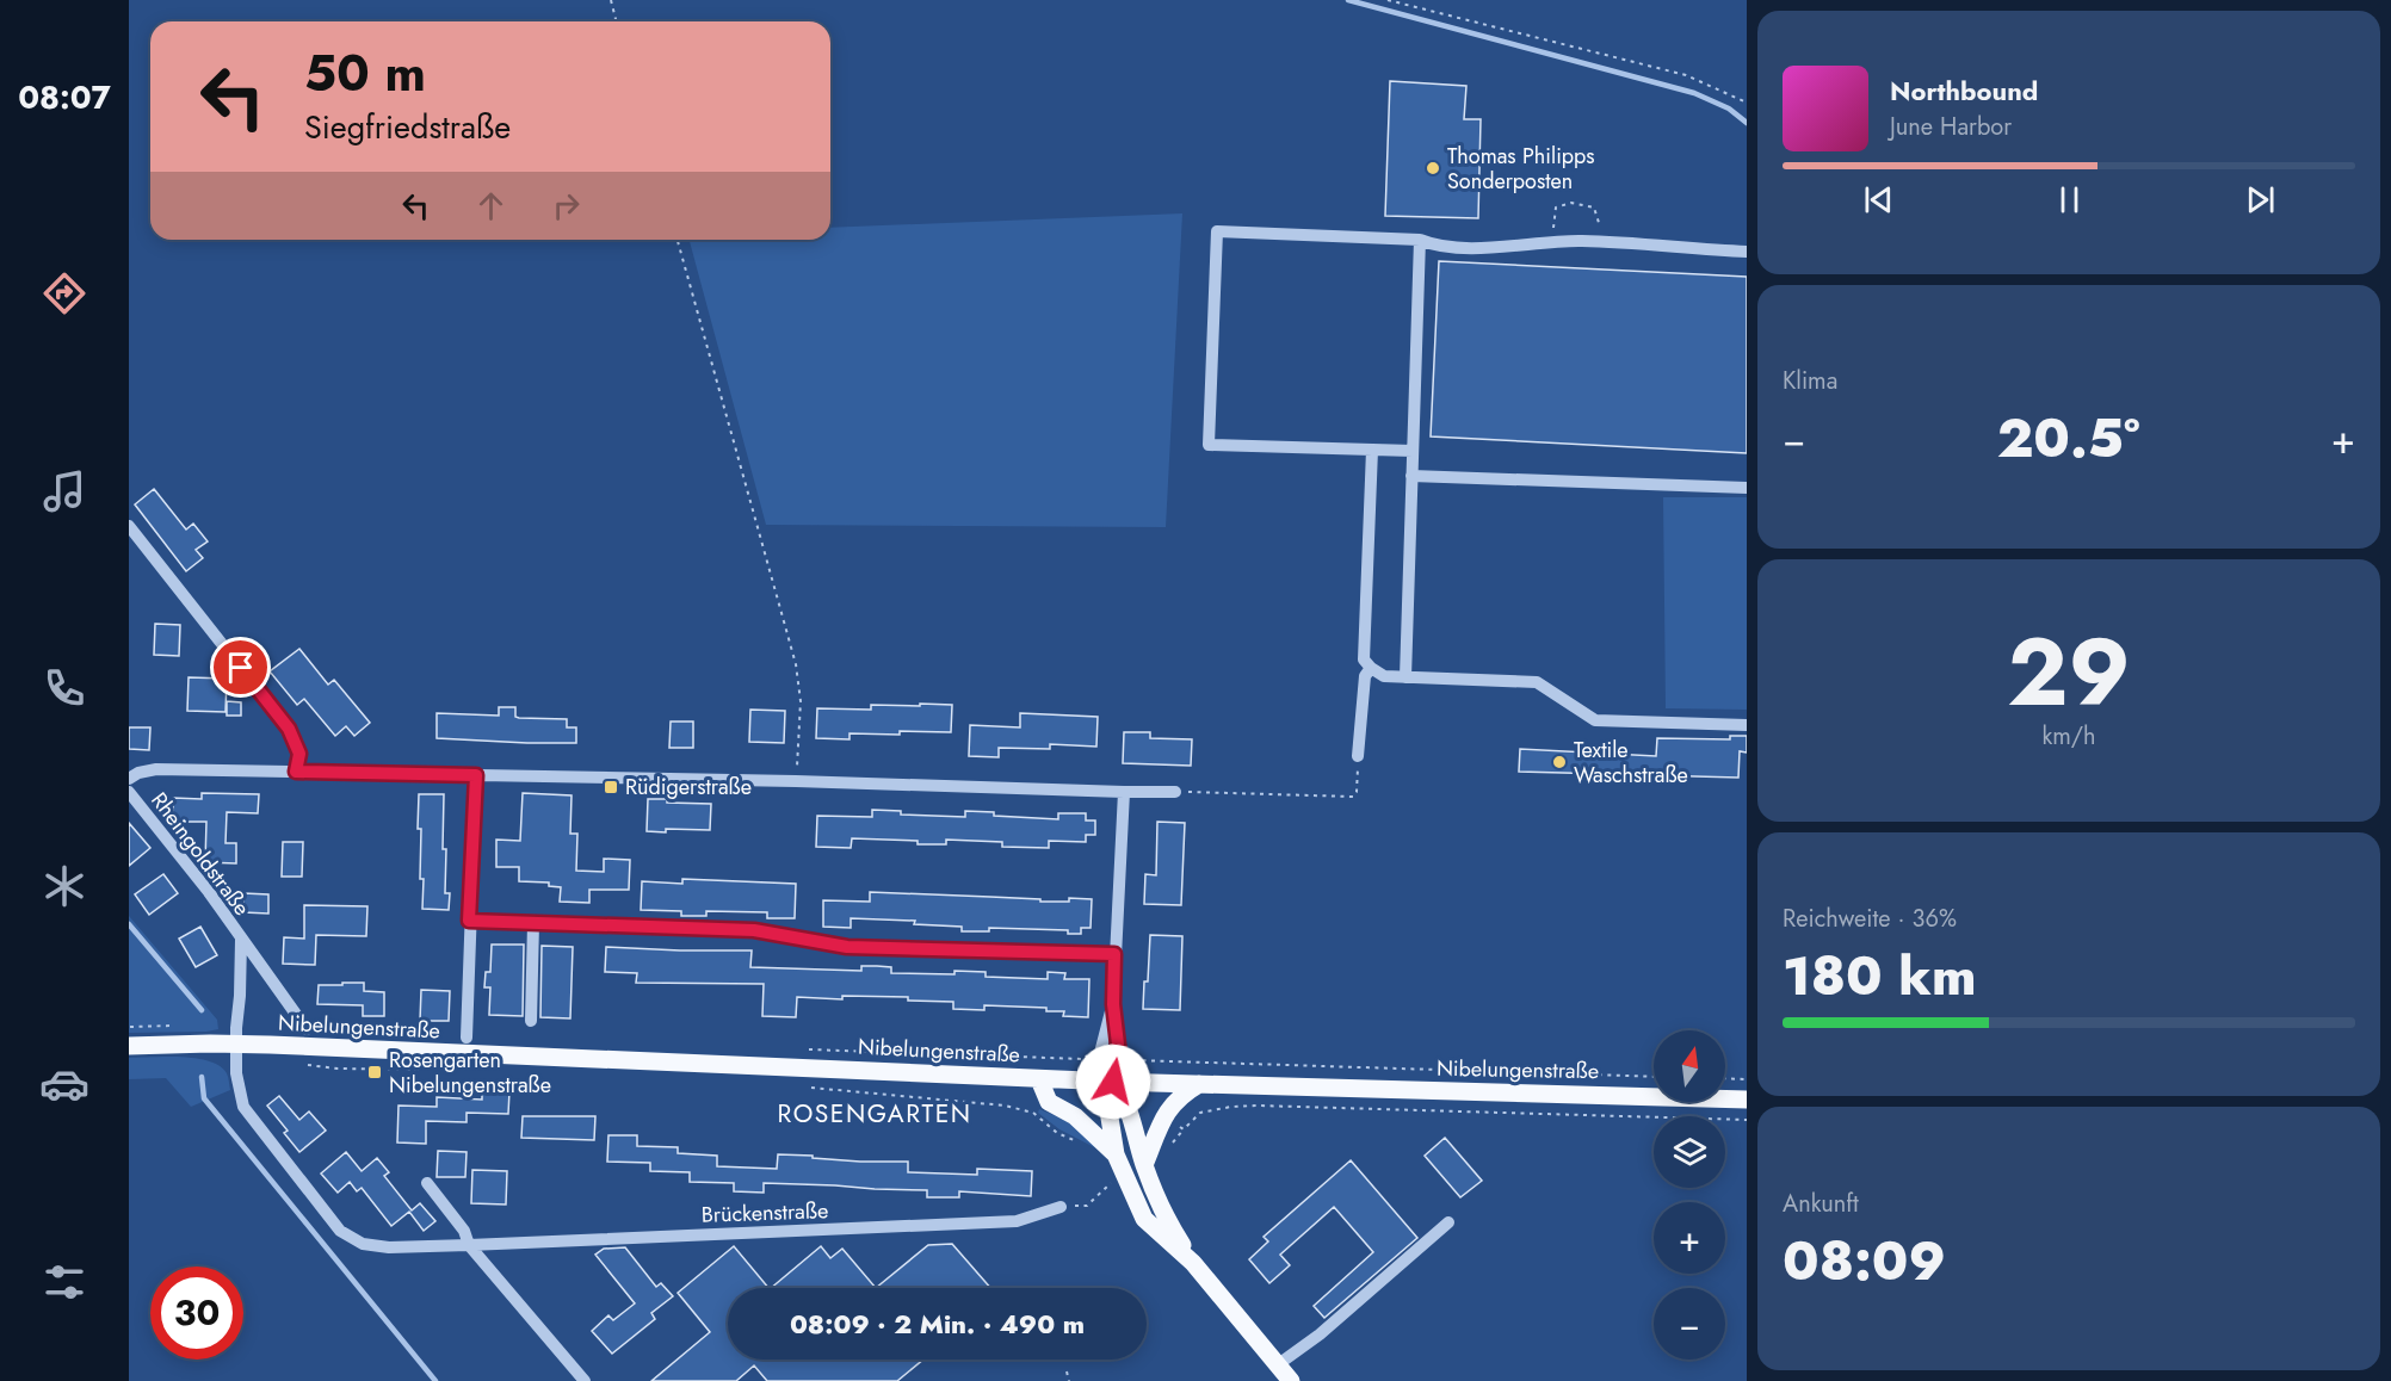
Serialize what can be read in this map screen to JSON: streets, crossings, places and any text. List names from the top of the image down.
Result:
{
  "streets": {
    "main road": ["Nibelungenstraße"],
    "street": ["Rheingoldstraße", "Brückenstraße"]
  },
  "crossings": [
    ["Rheingoldstraße", "Nibelungenstraße"],
    ["Rheingoldstraße", "Brückenstraße"]
  ],
  "districts": ["ROSENGARTEN"],
  "places": {
    "other": ["Thomas Philipps Sonderposten", "Textile Waschstraße"],
    "transit": ["Rüdigerstraße", "Rosengarten Nibelungenstraße"]
  },
  "north": "top",
  "page": {
    "tabs": "08:07",
    "turn": ["50 m", "Siegfriedstraße"],
    "song": ["Northbound", "June Harbor"],
    "tile": [
      "Klima",
      ["29", "km/h"],
      ["Reichweite · 36%", "180 km"],
      ["Ankunft", "08:09"]
    ],
    "heat": ["−", "20.5°", "+"],
    "map_buttons": ["+", "−"],
    "limit": "30",
    "trip": "08:09 · 2 Min. · 490 m"
  }
}
